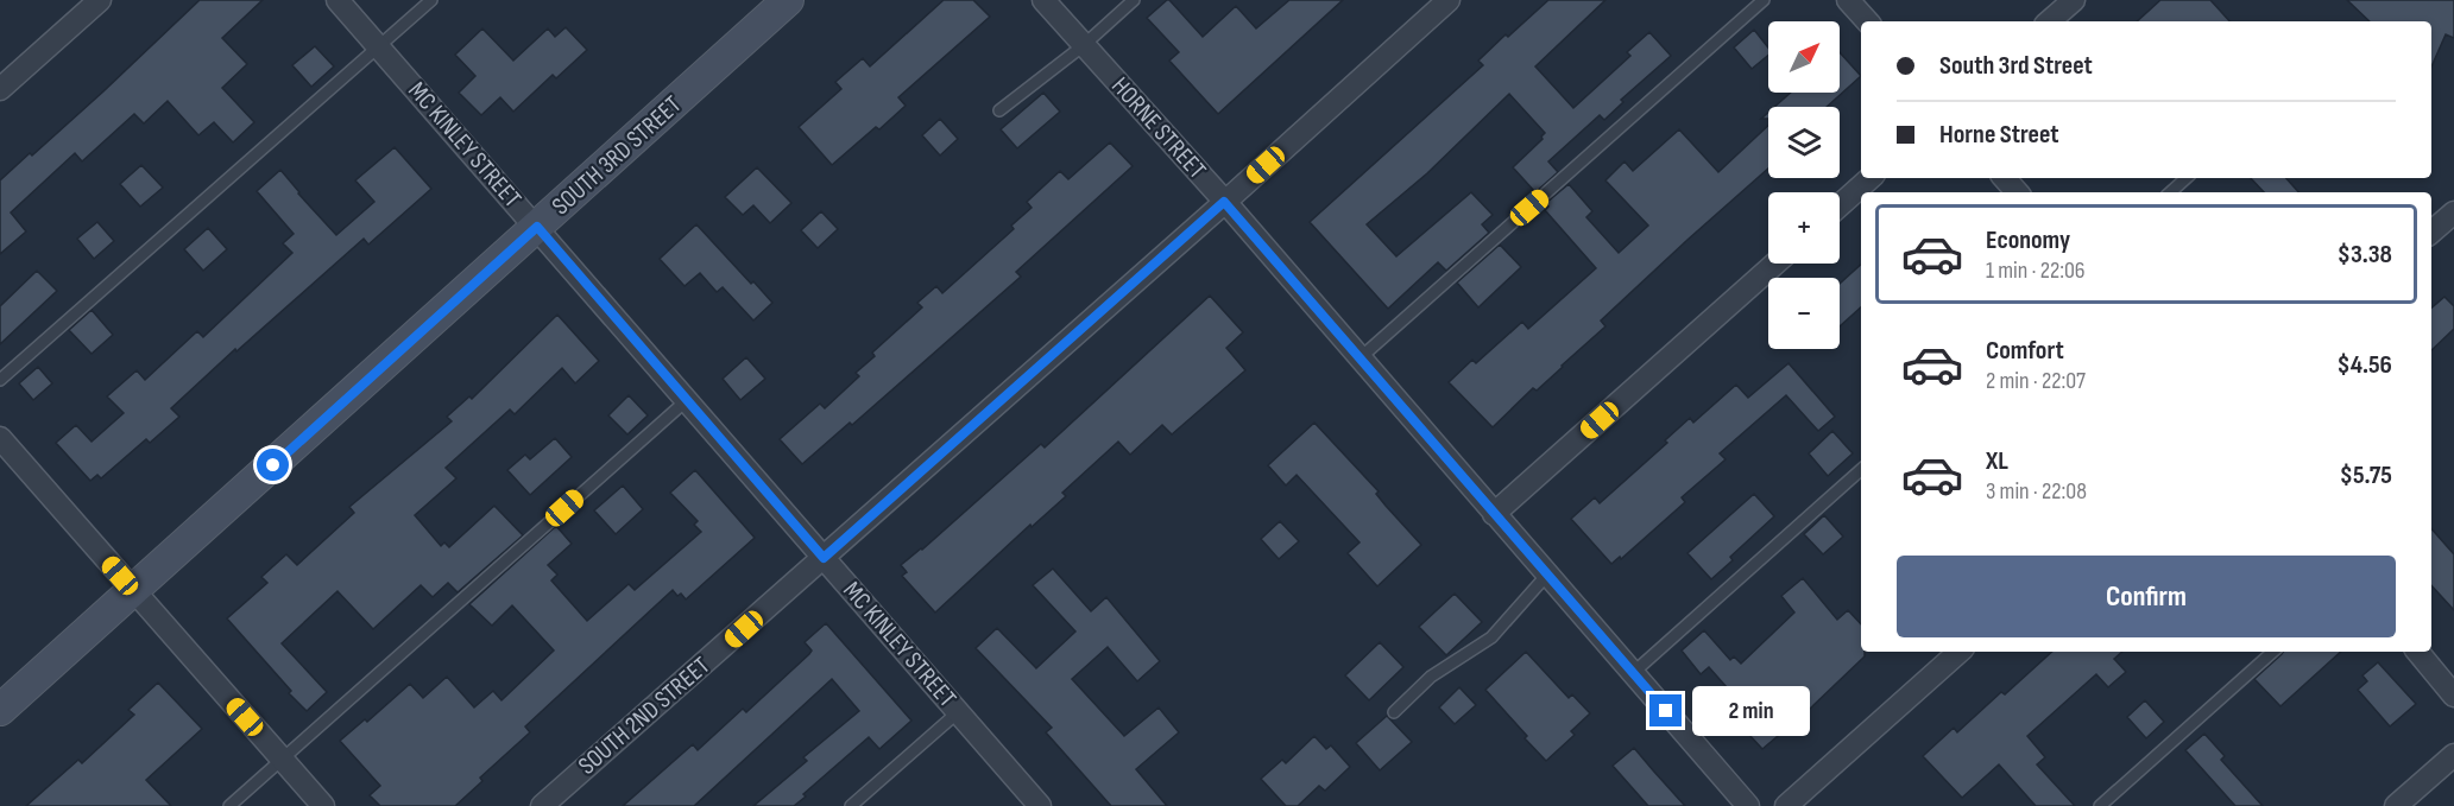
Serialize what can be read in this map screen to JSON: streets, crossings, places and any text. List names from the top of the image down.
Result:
{
  "streets": {
    "street": [
      "HORNE STREET",
      "MC KINLEY STREET",
      "SOUTH 3RD STREET",
      "SOUTH 2ND STREET"
    ]
  },
  "crossings": [
    ["HORNE STREET", "SOUTH 2ND STREET"],
    ["MC KINLEY STREET", "SOUTH 3RD STREET"],
    ["MC KINLEY STREET", "SOUTH 2ND STREET"]
  ],
  "north": "top right",
  "page": {
    "map_buttons": ["+", "−"],
    "banner": ["South 3rd Street", "Horne Street"],
    "list": [
      {
        "name": "Economy",
        "note": "1 min · 22:06",
        "value": "$3.38"
      },
      {
        "name": "Comfort",
        "note": "2 min · 22:07",
        "value": "$4.56"
      },
      {
        "name": "XL",
        "note": "3 min · 22:08",
        "value": "$5.75"
      }
    ],
    "buttons": "Confirm",
    "bubble": "2 min"
  }
}
